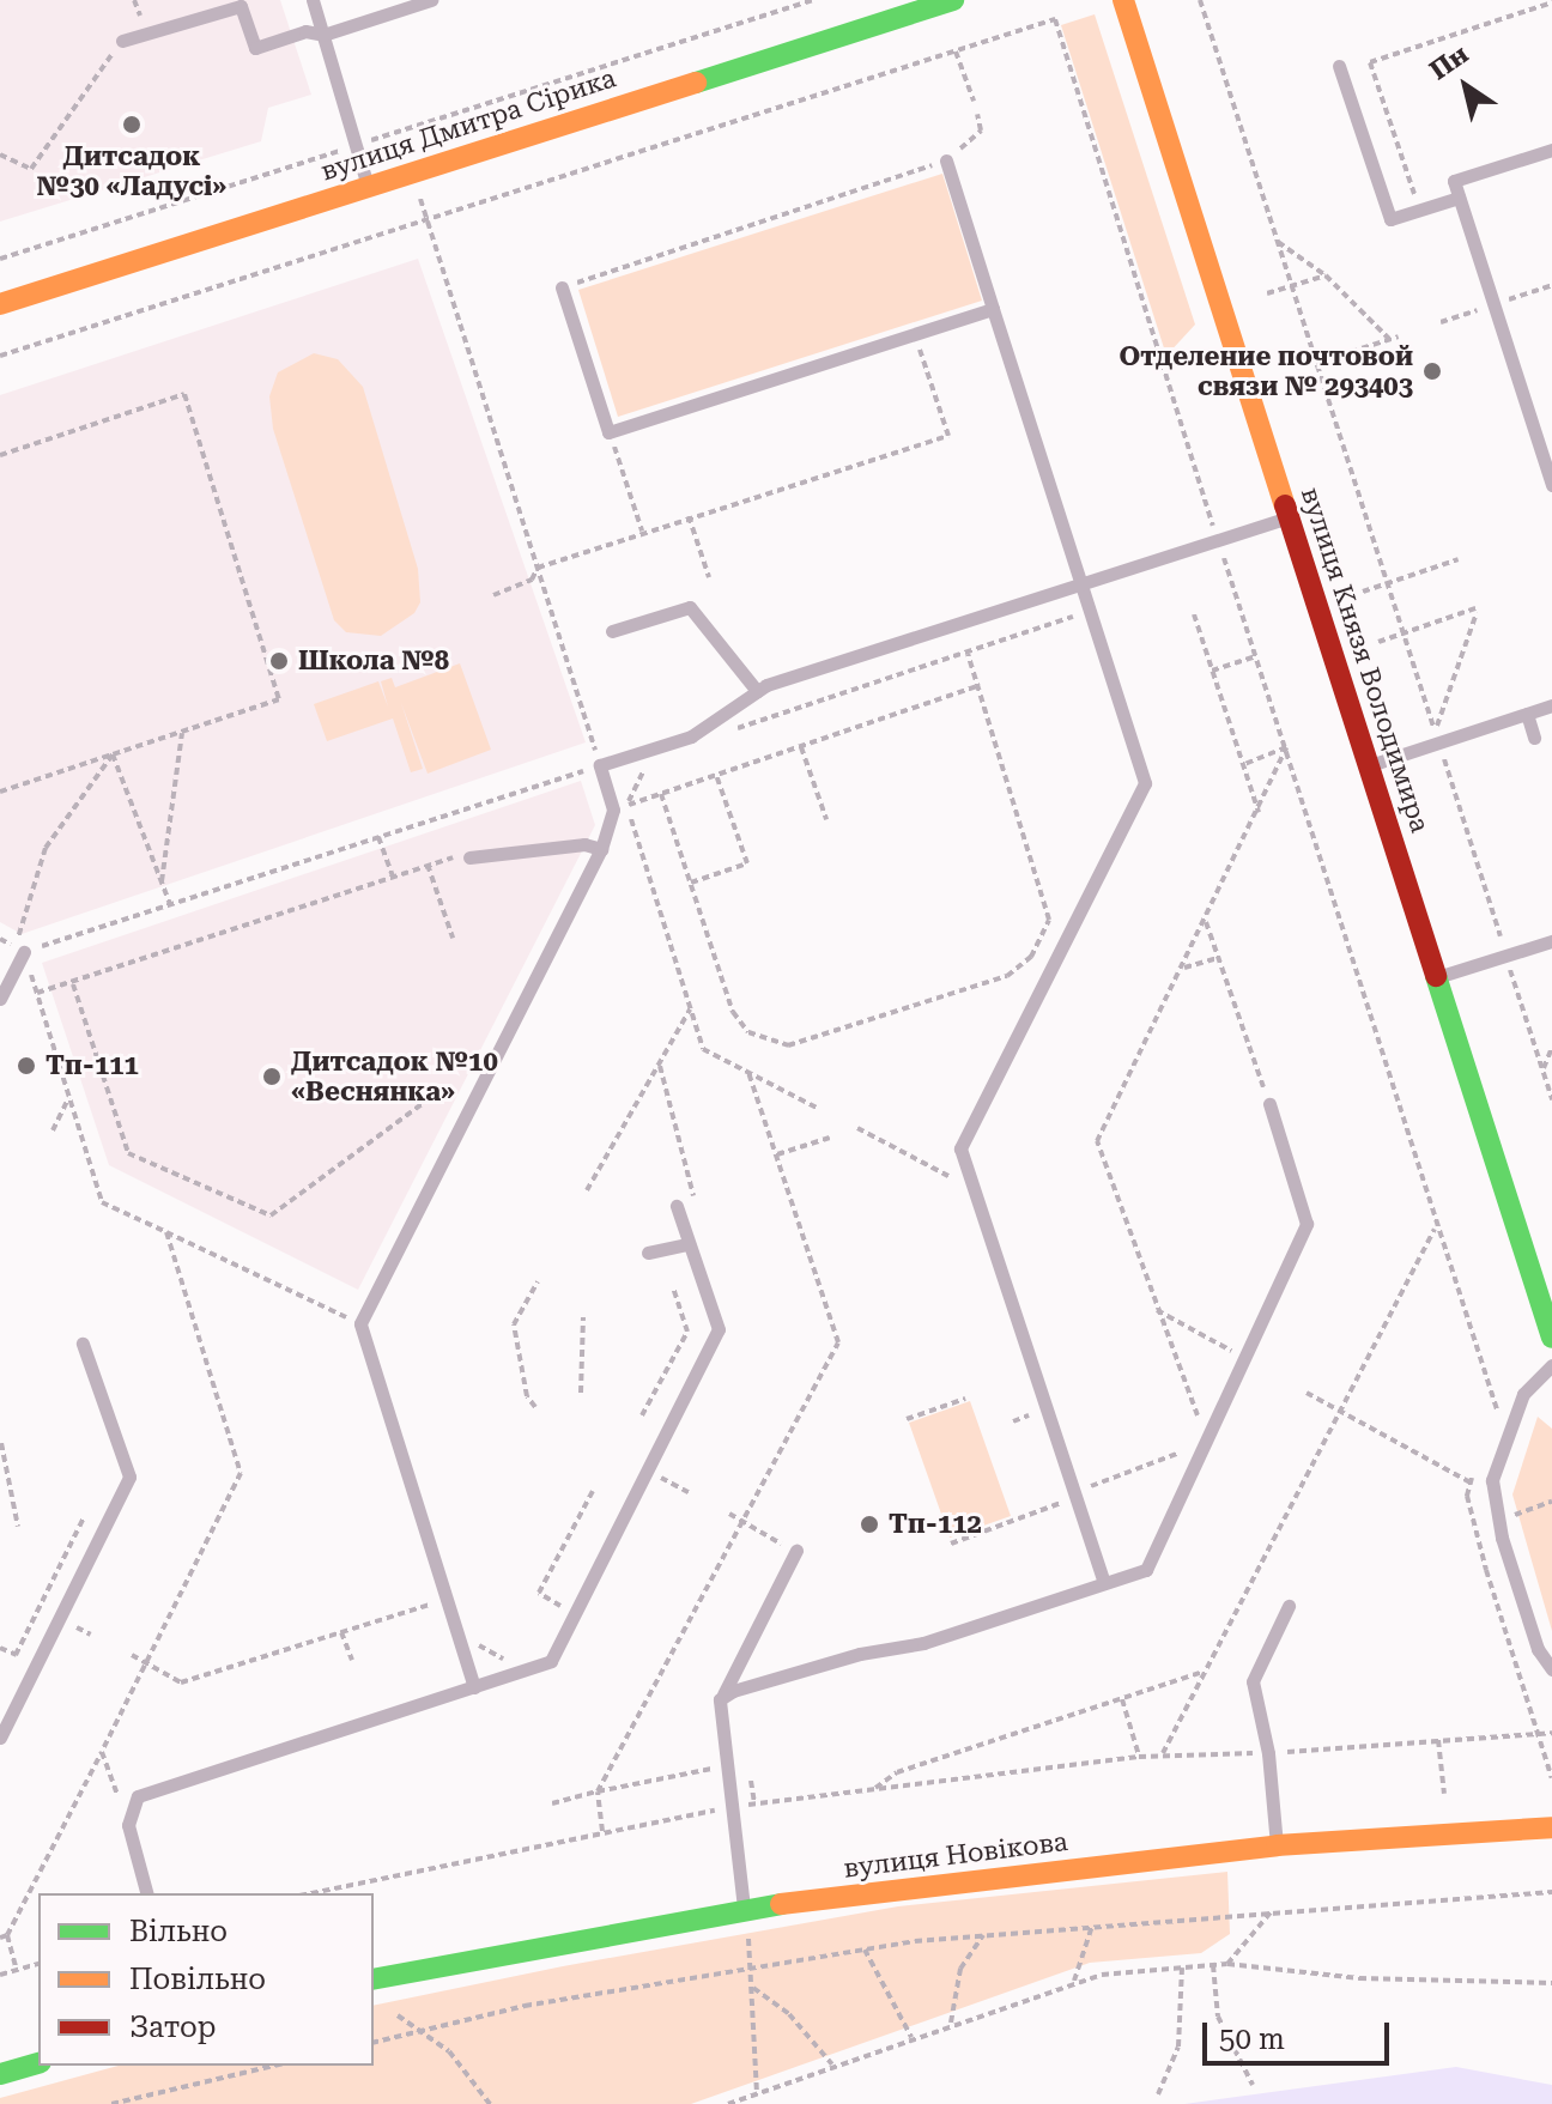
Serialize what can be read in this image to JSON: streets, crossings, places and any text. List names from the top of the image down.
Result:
{
  "streets": {
    "main road": ["вулиця Дмитра Сірика", "вулиця Князя Володимира", "вулиця Новікова"]
  },
  "places": [
    "Дитсадок №30 «Ладусі»",
    "Отделение почтовой связи № 293403",
    "Школа №8",
    "Тп-111",
    "Дитсадок №10 «Веснянка»",
    "Тп-112"
  ],
  "legend": ["Вільно", "Повільно", "Затор"],
  "scale_bar": "50 m",
  "north": "top left"
}
